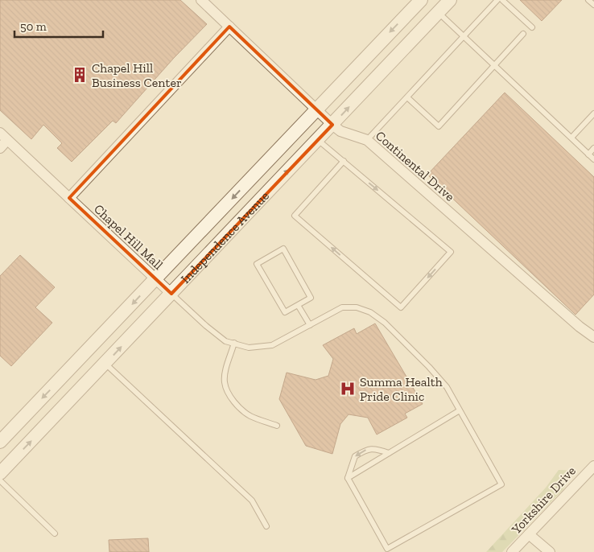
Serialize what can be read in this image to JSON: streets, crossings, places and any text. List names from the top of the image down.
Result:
{
  "streets": {
    "street": [
      "Continental Drive",
      "Chapel Hill Mall",
      "Independence Avenue",
      "Yorkshire Drive"
    ]
  },
  "crossings": [
    ["Continental Drive", "Independence Avenue"],
    ["Chapel Hill Mall", "Independence Avenue"]
  ],
  "places": {
    "building": ["Chapel Hill Business Center"],
    "hospital": ["Summa Health Pride Clinic"]
  },
  "scale_bar": "50 m"
}
